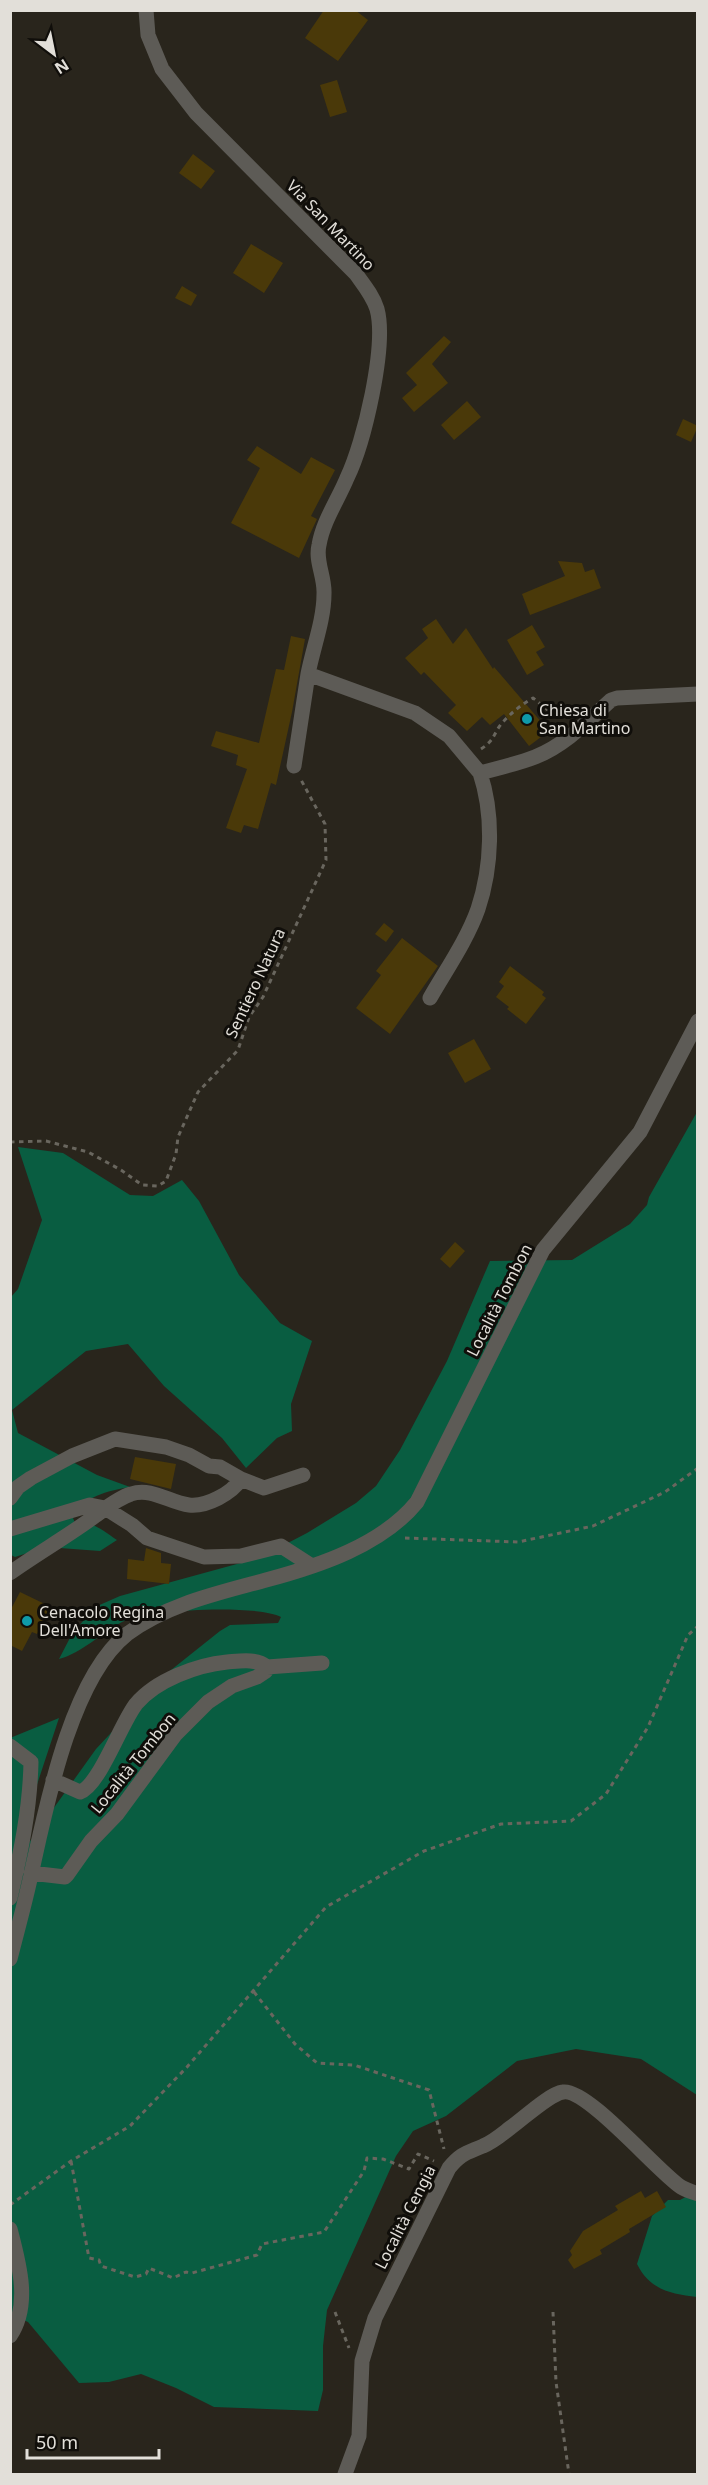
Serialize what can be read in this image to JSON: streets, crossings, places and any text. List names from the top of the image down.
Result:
{
  "streets": {
    "street": ["Via San Martino", "Località Tombon", "Località Cengia"],
    "path": ["Sentiero Natura"]
  },
  "crossings": [
    ["Via San Martino", "Sentiero Natura"]
  ],
  "places": ["Chiesa di San Martino", "Cenacolo Regina Dell'Amore"],
  "scale_bar": "50 m",
  "north": "bottom right"
}
